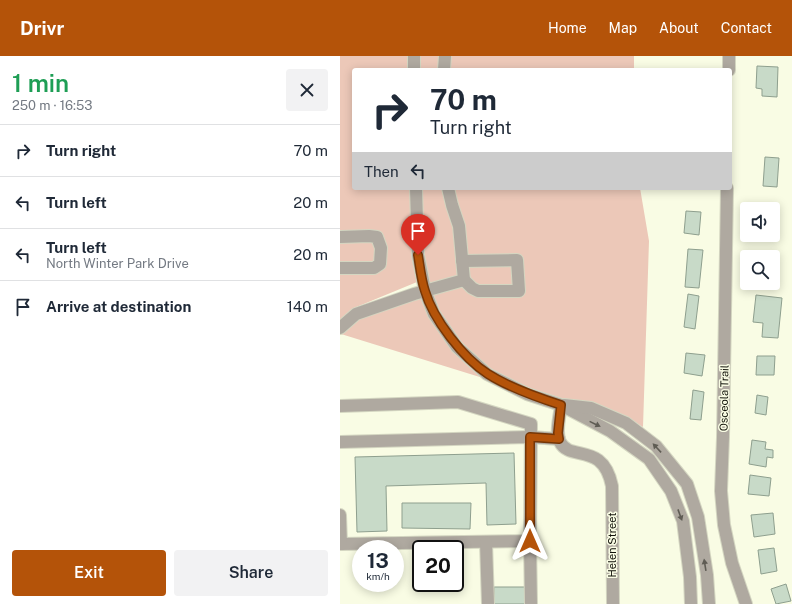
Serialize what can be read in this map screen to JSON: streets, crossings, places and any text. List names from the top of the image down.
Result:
{
  "streets": {
    "street": ["Osceola Trail", "Helen Street"]
  },
  "page": {
    "header": "Drivr",
    "nav": [
      "Home",
      "Map",
      "About",
      "Contact"
    ],
    "heading": ["1 min", "250 m · 16:53"],
    "turn": ["70 m", "Turn right"],
    "list": [
      {
        "name": "Turn right",
        "value": "70 m"
      },
      {
        "name": "Turn left",
        "value": "20 m"
      },
      {
        "name": "Turn left",
        "note": "North Winter Park Drive",
        "value": "20 m"
      },
      {
        "name": "Arrive at destination",
        "value": "140 m"
      }
    ],
    "then": "Then",
    "speed": "13 km/h",
    "limit": "20",
    "buttons": ["Exit", "Share"]
  }
}
